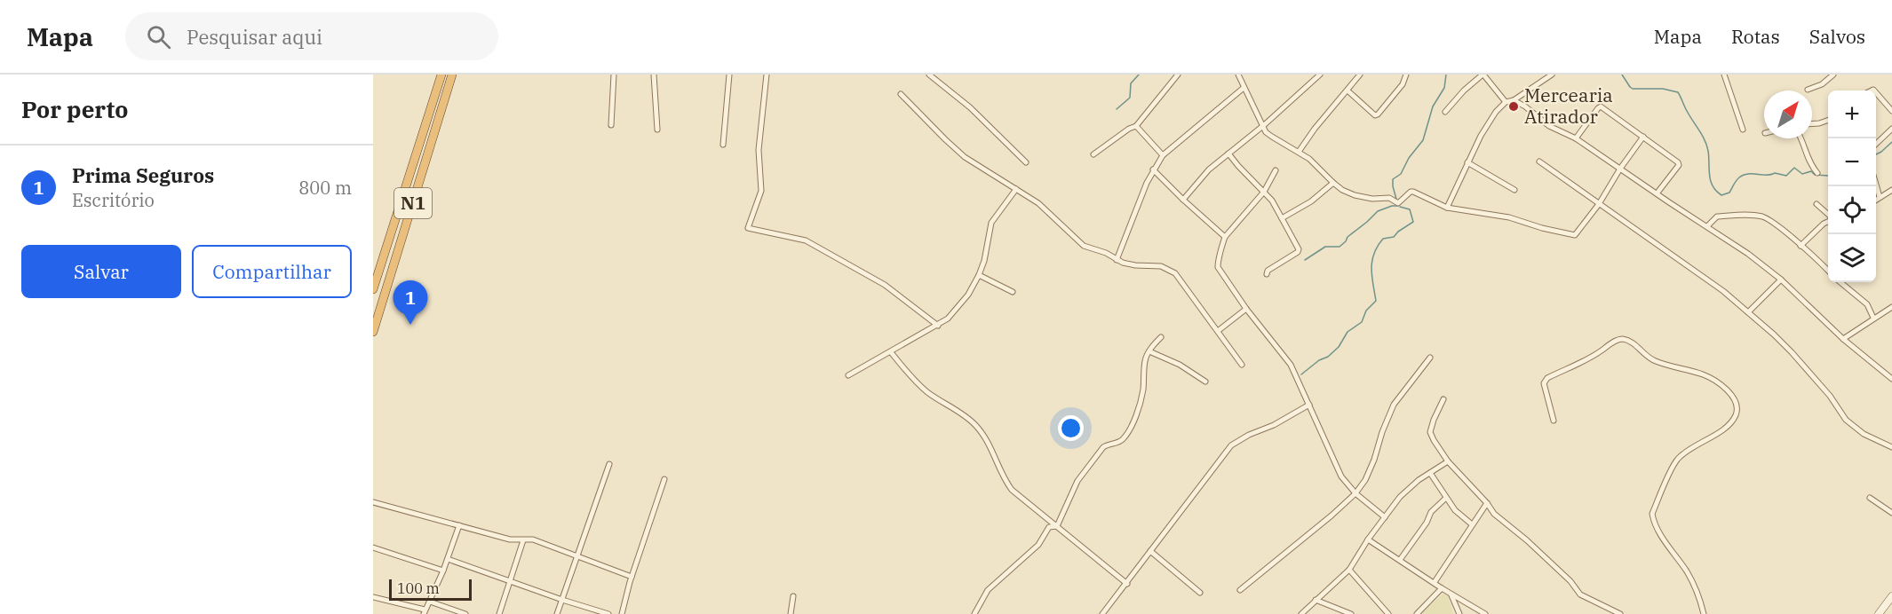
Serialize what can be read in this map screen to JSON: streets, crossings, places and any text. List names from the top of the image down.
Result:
{
  "streets": {
    "highway": ["N1"]
  },
  "places": ["Mercearia Atirador"],
  "scale_bar": "100 m",
  "north": "top right",
  "page": {
    "header": "Mapa",
    "search": "Pesquisar aqui",
    "nav": ["Mapa", "Rotas", "Salvos"],
    "heading": "Por perto",
    "map_buttons": ["+", "−"],
    "list": [
      {
        "mark": "1",
        "name": "Prima Seguros",
        "note": "Escritório",
        "value": "800 m"
      }
    ],
    "buttons": ["Salvar", "Compartilhar"],
    "pins": "1",
    "scale": "100 m"
  }
}
